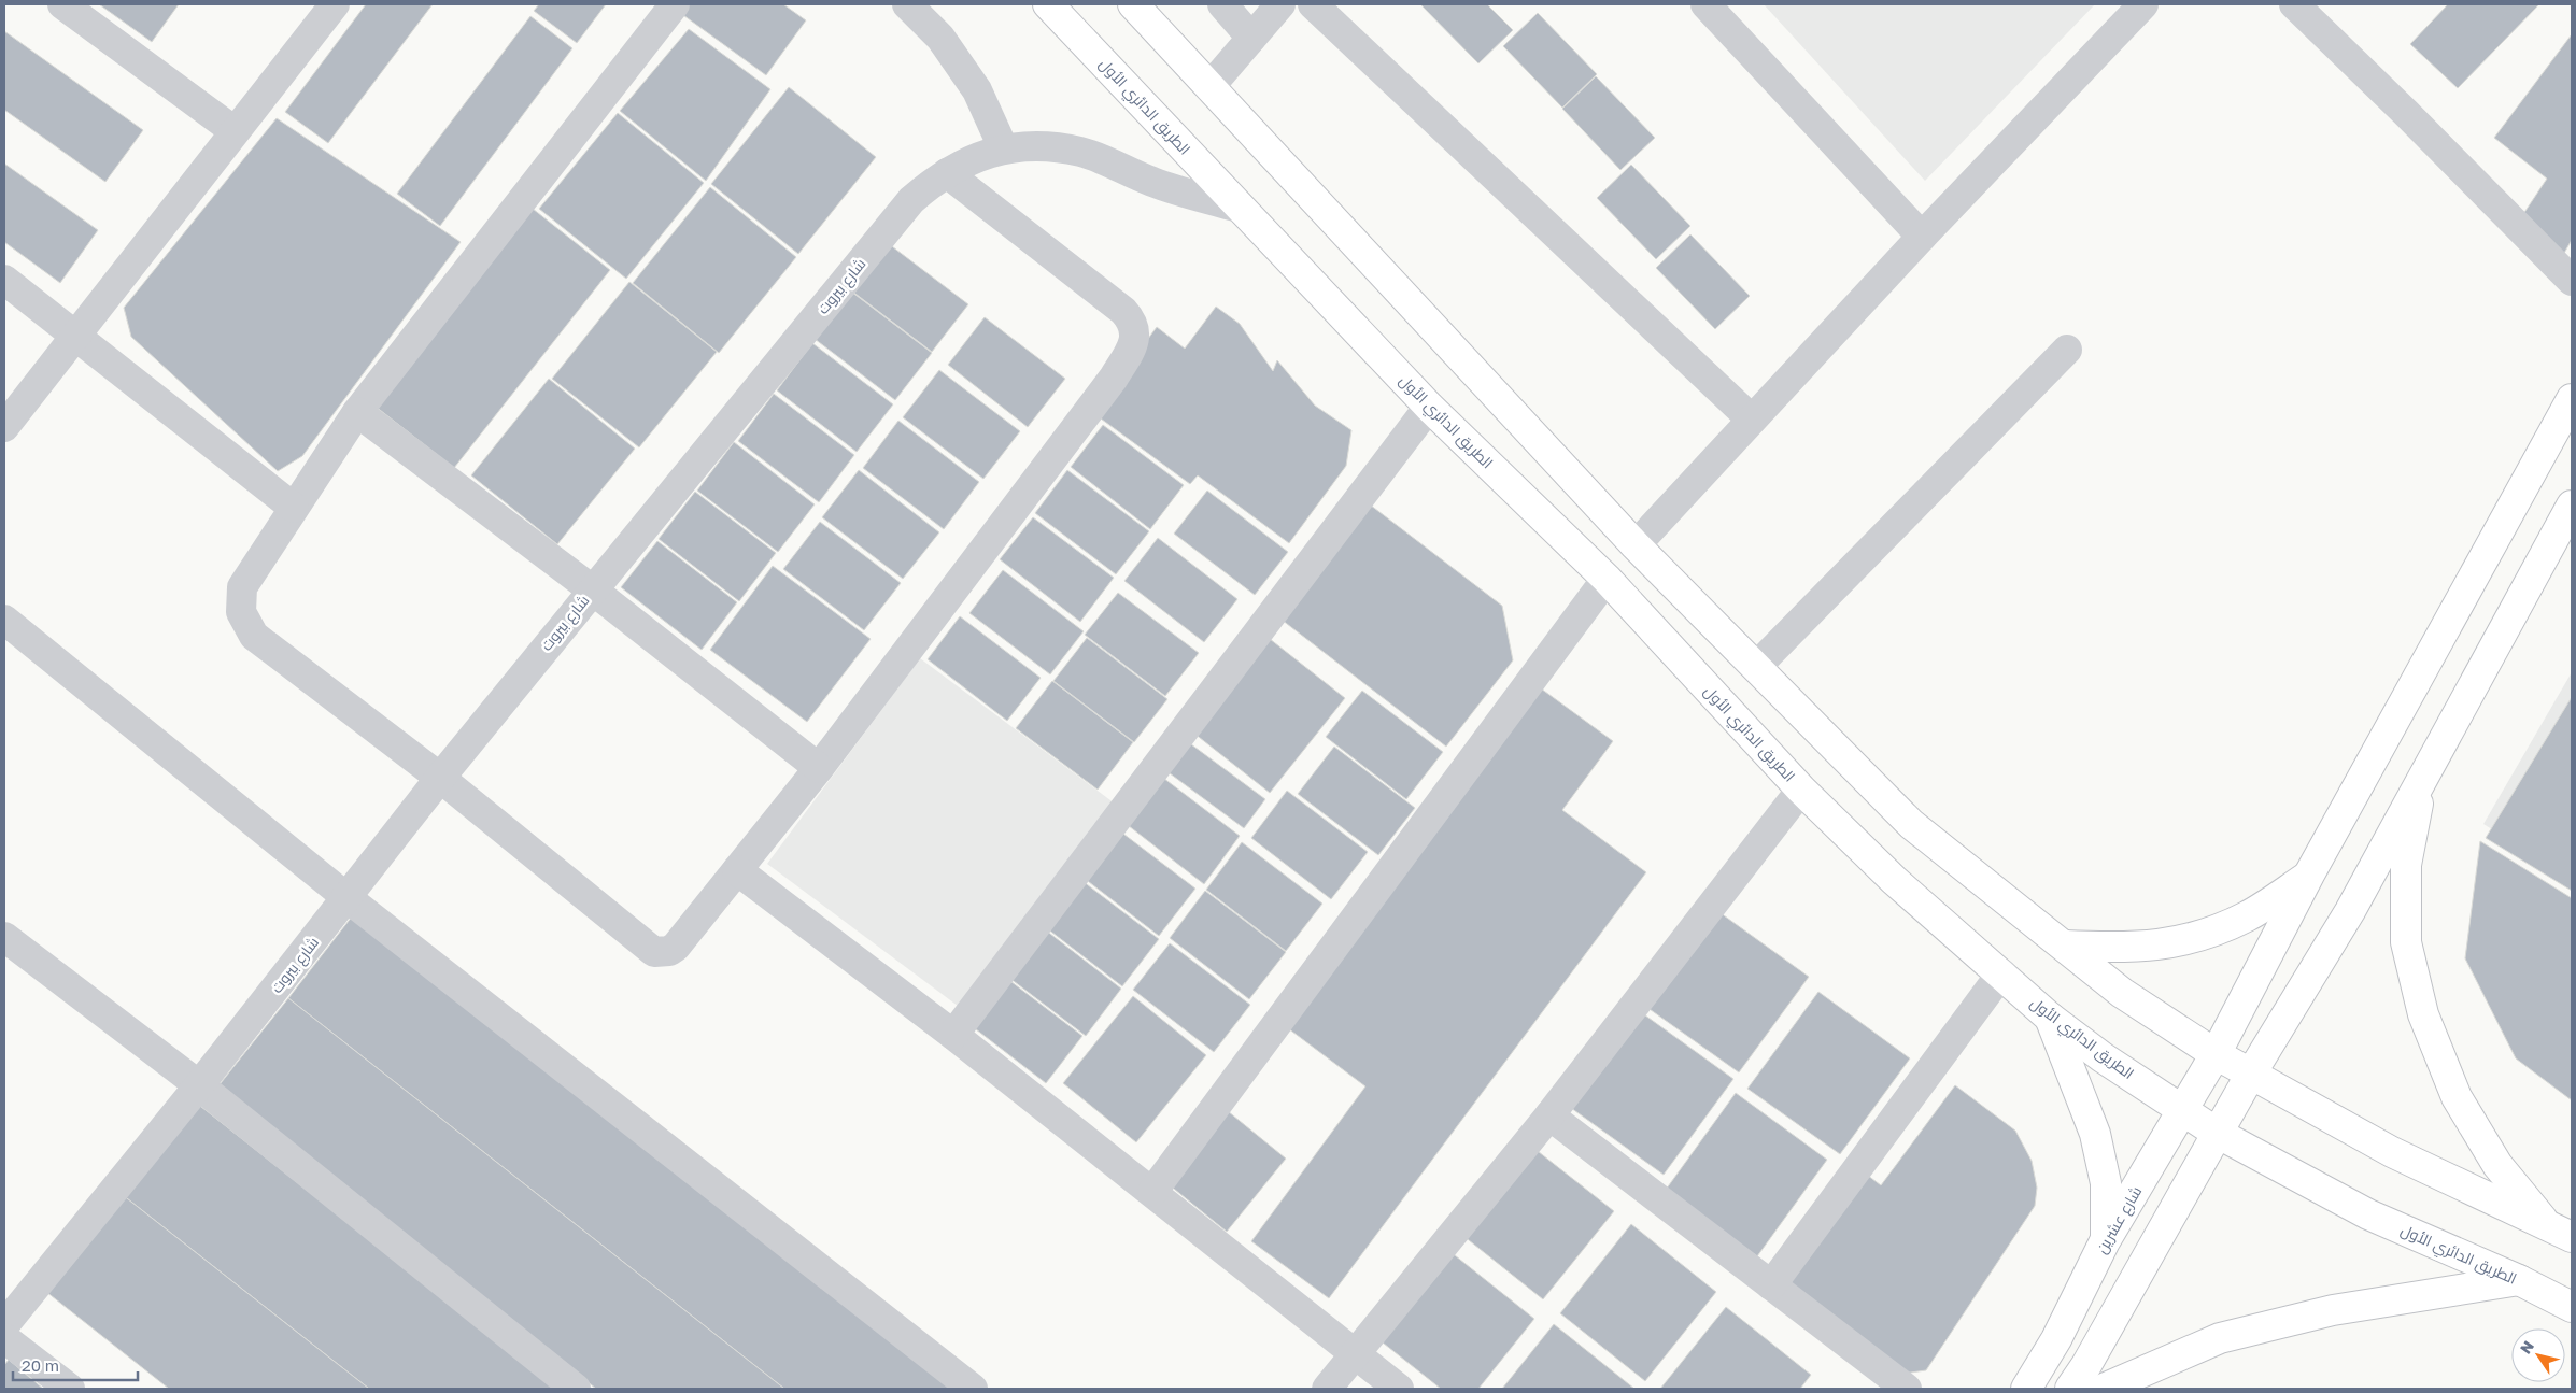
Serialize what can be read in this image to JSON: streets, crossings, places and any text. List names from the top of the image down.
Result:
{
  "streets": {
    "main road": ["الطريق الدائري الأول", "شارع عشرين"],
    "street": ["شارع بيروت"]
  },
  "crossings": [
    ["الطريق الدائري الأول", "شارع بيروت"],
    ["الطريق الدائري الأول", "شارع عشرين"]
  ],
  "scale_bar": "20 m",
  "north": "top left"
}
